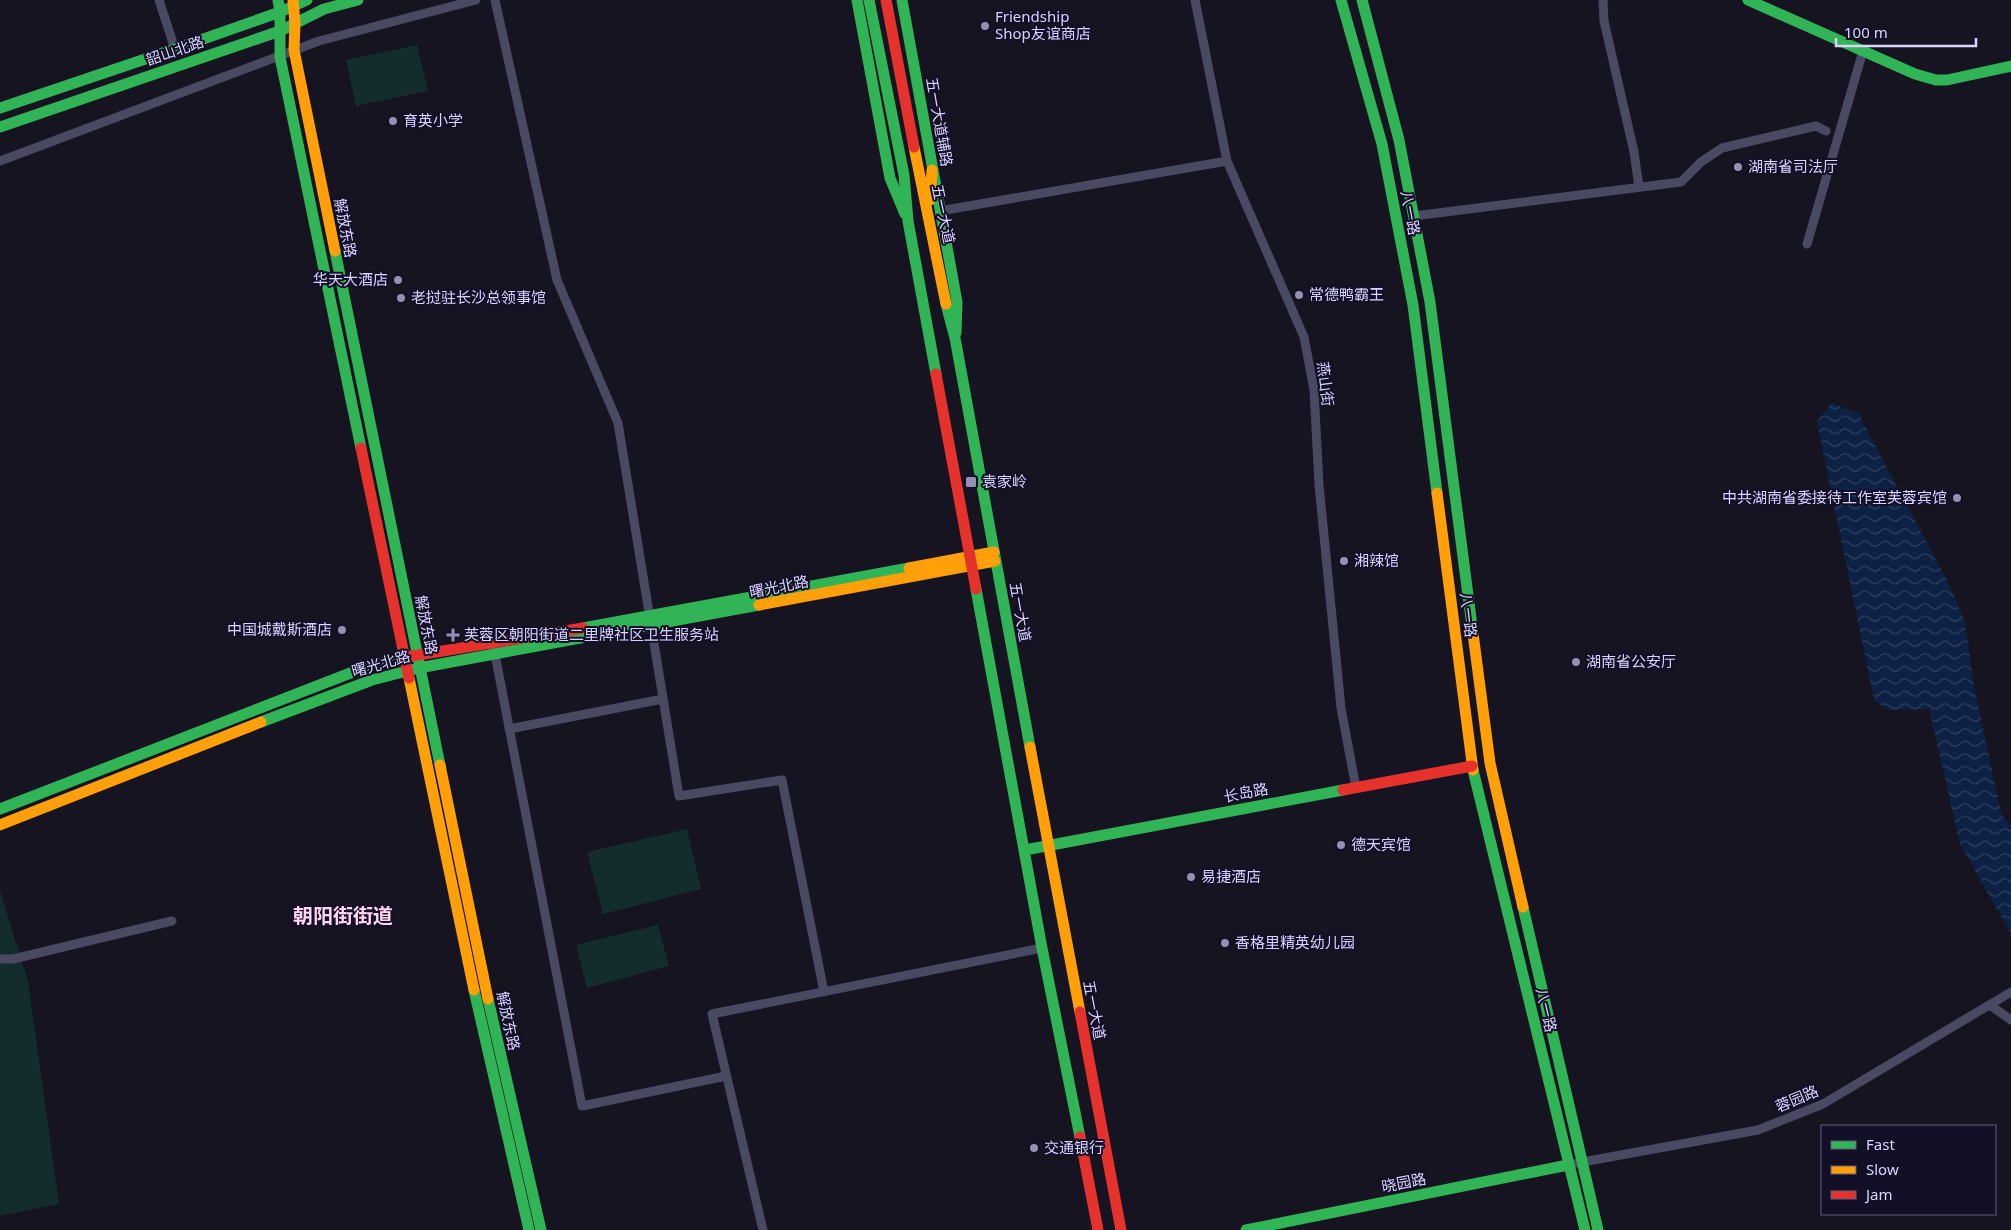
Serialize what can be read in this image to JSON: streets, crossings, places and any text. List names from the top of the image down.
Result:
{
  "streets": {
    "main road": [
      "韶山北路",
      "五一大道辅路",
      "八一路",
      "五一大道",
      "解放东路",
      "曙光北路",
      "长岛路",
      "晓园路"
    ],
    "street": ["燕山街", "蓉园路"]
  },
  "crossings": [
    ["韶山北路", "解放东路"],
    ["五一大道辅路", "五一大道"],
    ["八一路", "长岛路"],
    ["八一路", "蓉园路"],
    ["八一路", "晓园路"],
    ["五一大道", "曙光北路"],
    ["五一大道", "长岛路"],
    ["解放东路", "曙光北路"],
    ["燕山街", "长岛路"],
    ["蓉园路", "晓园路"]
  ],
  "districts": ["朝阳街街道"],
  "places": {
    "other": [
      "Friendship Shop友谊商店",
      "育英小学",
      "湖南省司法厅",
      "华天大酒店",
      "常德鸭霸王",
      "老挝驻长沙总领事馆",
      "中共湖南省委接待工作室芙蓉宾馆",
      "湘辣馆",
      "中国城戴斯酒店",
      "湖南省公安厅",
      "德天宾馆",
      "易捷酒店",
      "香格里精英幼儿园",
      "交通银行"
    ],
    "transit": ["袁家岭"],
    "health": ["芙蓉区朝阳街道二里牌社区卫生服务站"]
  },
  "legend": ["Fast", "Slow", "Jam"],
  "scale_bar": "100 m"
}
